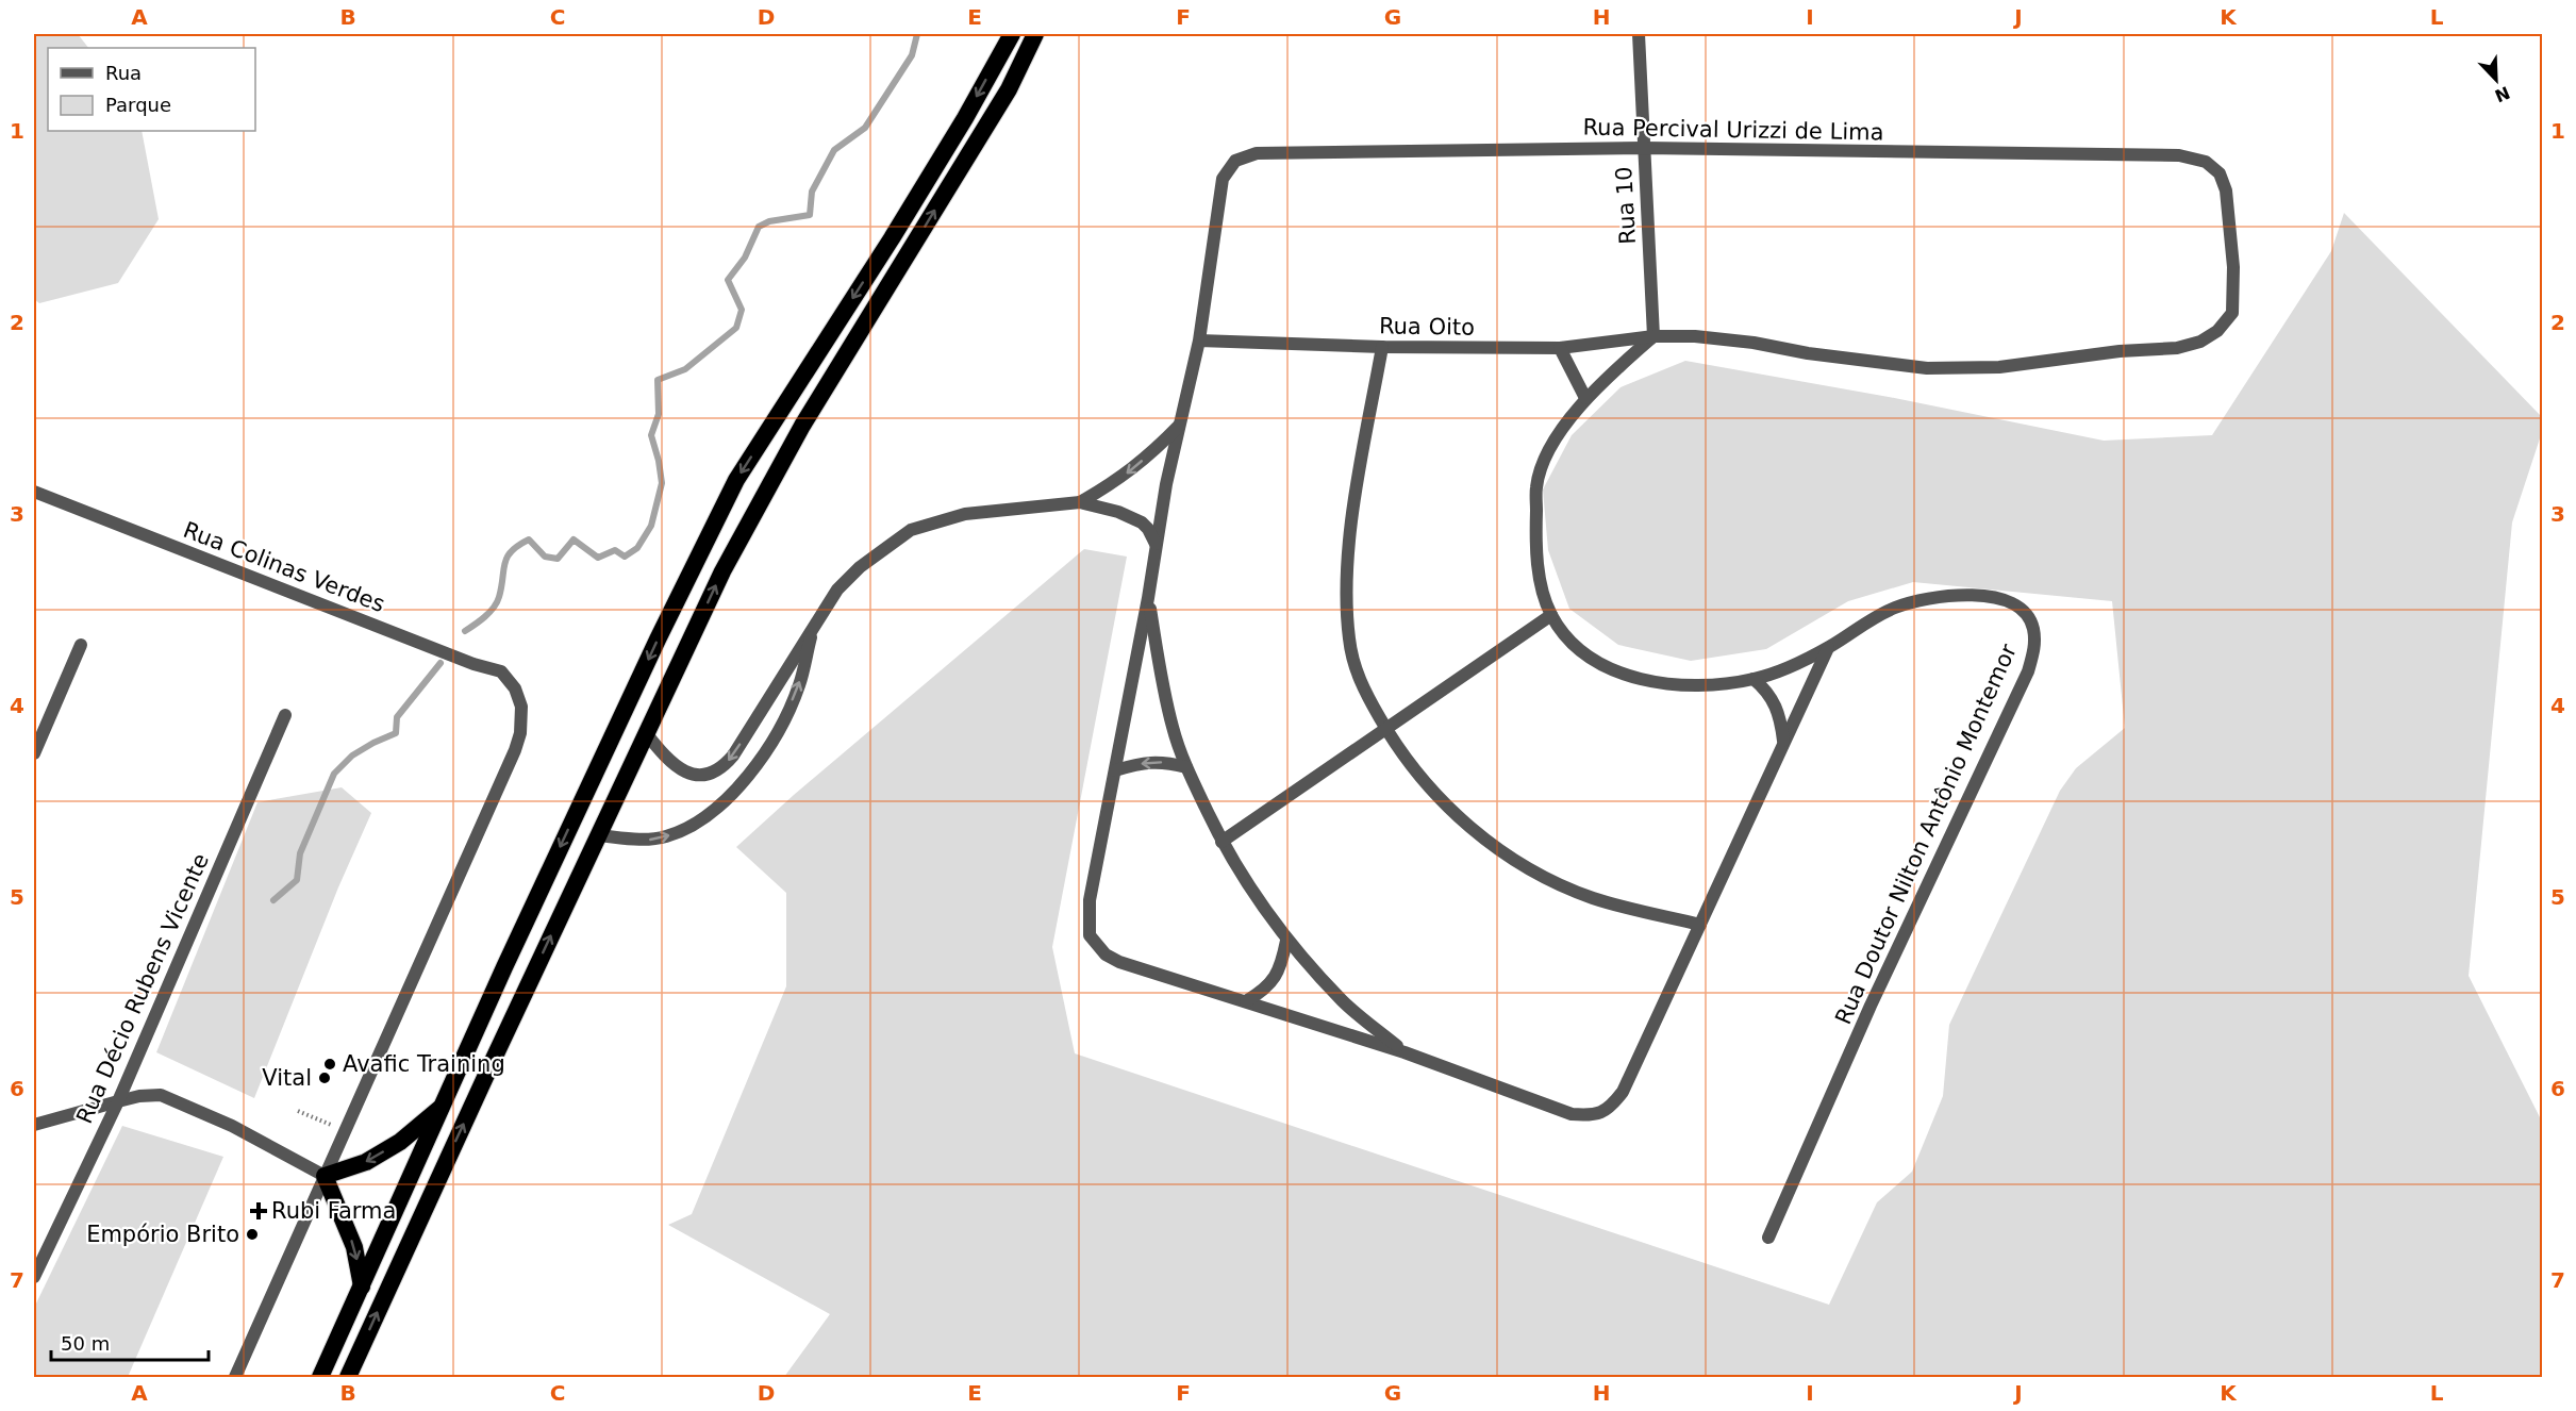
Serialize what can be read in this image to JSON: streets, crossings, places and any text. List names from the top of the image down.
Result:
{
  "streets": {
    "street": [
      "Rua Percival Urizzi de Lima",
      "Rua 10",
      "Rua Oito",
      "Rua Colinas Verdes",
      "Rua Doutor Nilton Antônio Montemor",
      "Rua Décio Rubens Vicente"
    ]
  },
  "crossings": [
    ["Rua Percival Urizzi de Lima", "Rua 10"],
    ["Rua Percival Urizzi de Lima", "Rua Oito"],
    ["Rua Percival Urizzi de Lima", "Rua Doutor Nilton Antônio Montemor"],
    ["Rua 10", "Rua Oito"],
    ["Rua 10", "Rua Doutor Nilton Antônio Montemor"],
    ["Rua Oito", "Rua Doutor Nilton Antônio Montemor"]
  ],
  "places": {
    "other": ["Avafic Training", "Vital", "Empório Brito"],
    "health": ["Rubi Farma"]
  },
  "legend": ["Rua", "Parque"],
  "scale_bar": "50 m",
  "north": "bottom right",
  "grid": {
    "columns": [
      "A",
      "B",
      "C",
      "D",
      "E",
      "F",
      "G",
      "H",
      "I",
      "J",
      "K",
      "L"
    ],
    "rows": [
      "1",
      "2",
      "3",
      "4",
      "5",
      "6",
      "7"
    ]
  }
}
